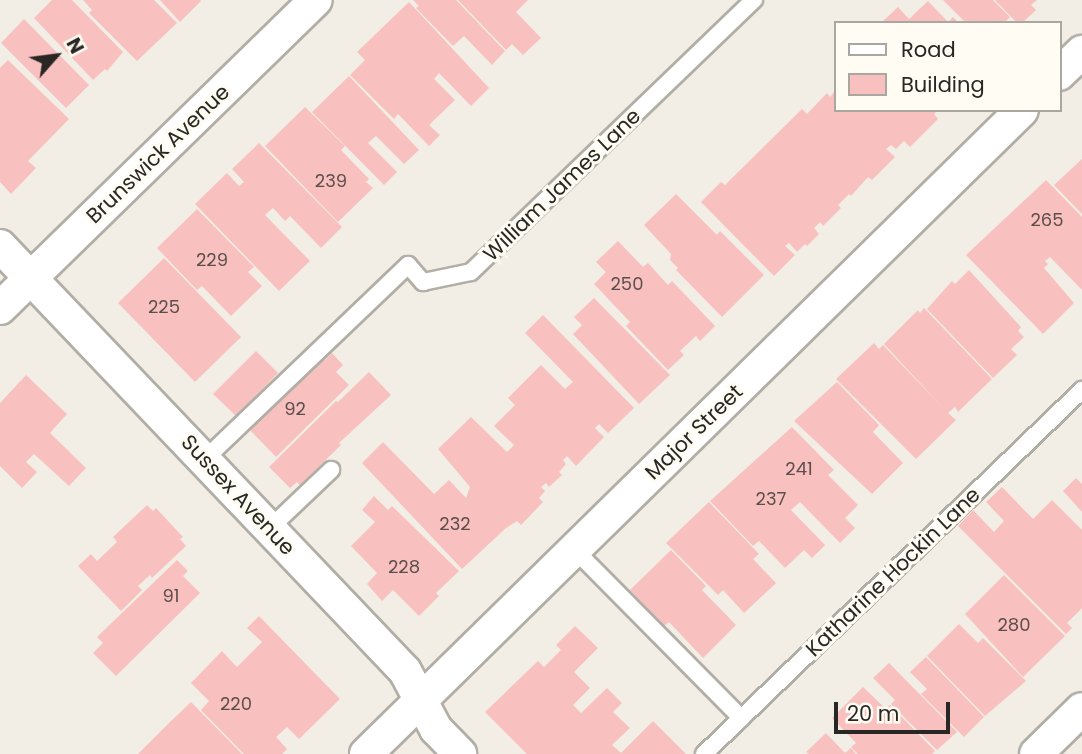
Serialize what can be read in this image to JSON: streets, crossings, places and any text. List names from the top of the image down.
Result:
{
  "streets": {
    "street": ["Brunswick Avenue", "Major Street", "Sussex Avenue"],
    "lane": ["William James Lane", "Katharine Hockin Lane"]
  },
  "crossings": [
    ["Brunswick Avenue", "Sussex Avenue"],
    ["William James Lane", "Sussex Avenue"],
    ["Major Street", "Sussex Avenue"]
  ],
  "house_numbers": [
    "239",
    "265",
    "229",
    "250",
    "225",
    "92",
    "241",
    "237",
    "232",
    "228",
    "91",
    "280",
    "220"
  ],
  "legend": ["Road", "Building"],
  "scale_bar": "20 m",
  "north": "top right"
}
